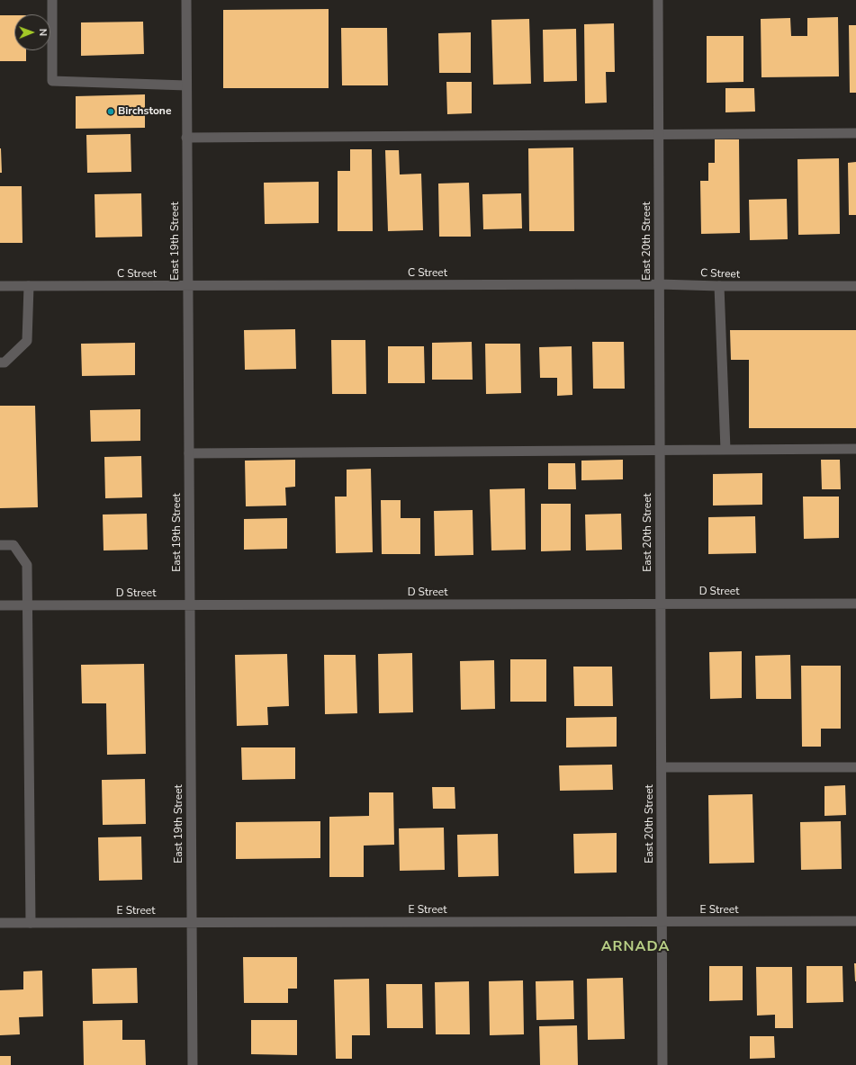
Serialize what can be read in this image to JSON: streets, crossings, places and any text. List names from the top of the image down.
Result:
{
  "streets": {
    "street": [
      "East 19th Street",
      "East 20th Street",
      "C Street",
      "D Street",
      "E Street"
    ]
  },
  "crossings": [
    ["East 19th Street", "C Street"],
    ["East 19th Street", "D Street"],
    ["East 19th Street", "E Street"],
    ["East 20th Street", "C Street"],
    ["East 20th Street", "D Street"],
    ["East 20th Street", "E Street"]
  ],
  "districts": ["ARNADA"],
  "places": ["Birchstone"],
  "north": "right"
}
